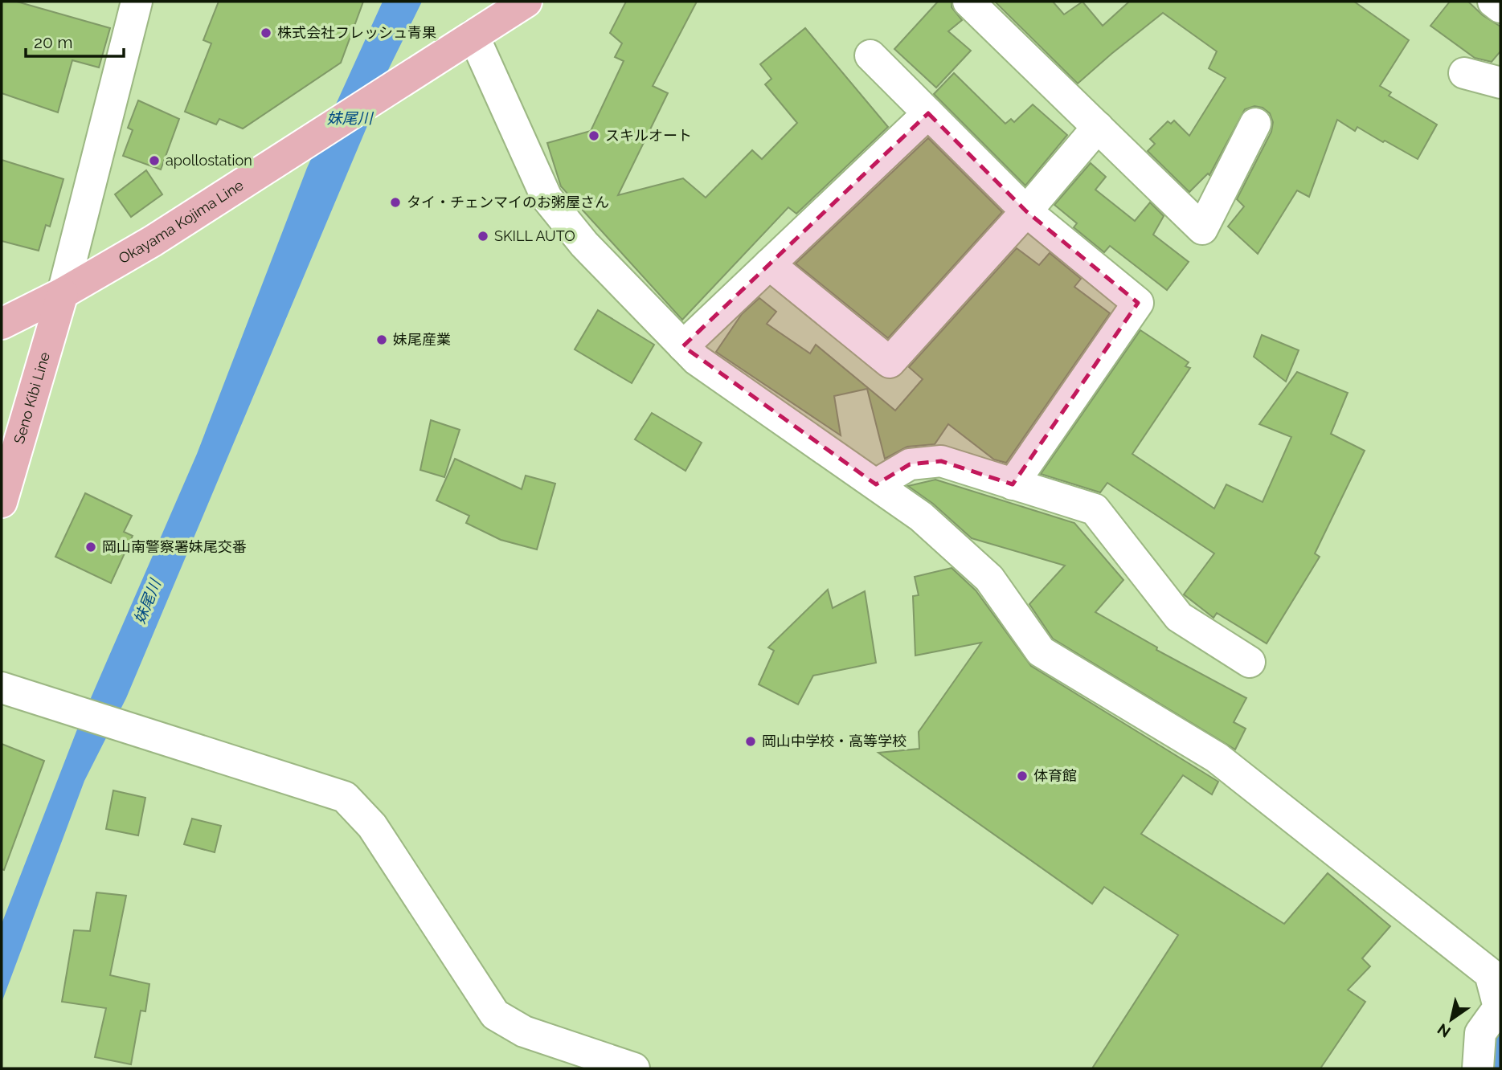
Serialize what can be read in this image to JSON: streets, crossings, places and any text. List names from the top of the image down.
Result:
{
  "streets": {
    "main road": ["Okayama Kojima Line", "Seno Kibi Line"]
  },
  "crossings": [
    ["Okayama Kojima Line", "Seno Kibi Line"]
  ],
  "water": ["妹尾川"],
  "places": [
    "株式会社フレッシュ青果",
    "スキルオート",
    "apollostation",
    "タイ・チェンマイのお粥屋さん",
    "SKILL AUTO",
    "妹尾産業",
    "岡山南警察署妹尾交番",
    "岡山中学校・高等学校",
    "体育館"
  ],
  "scale_bar": "20 m",
  "north": "bottom left"
}
